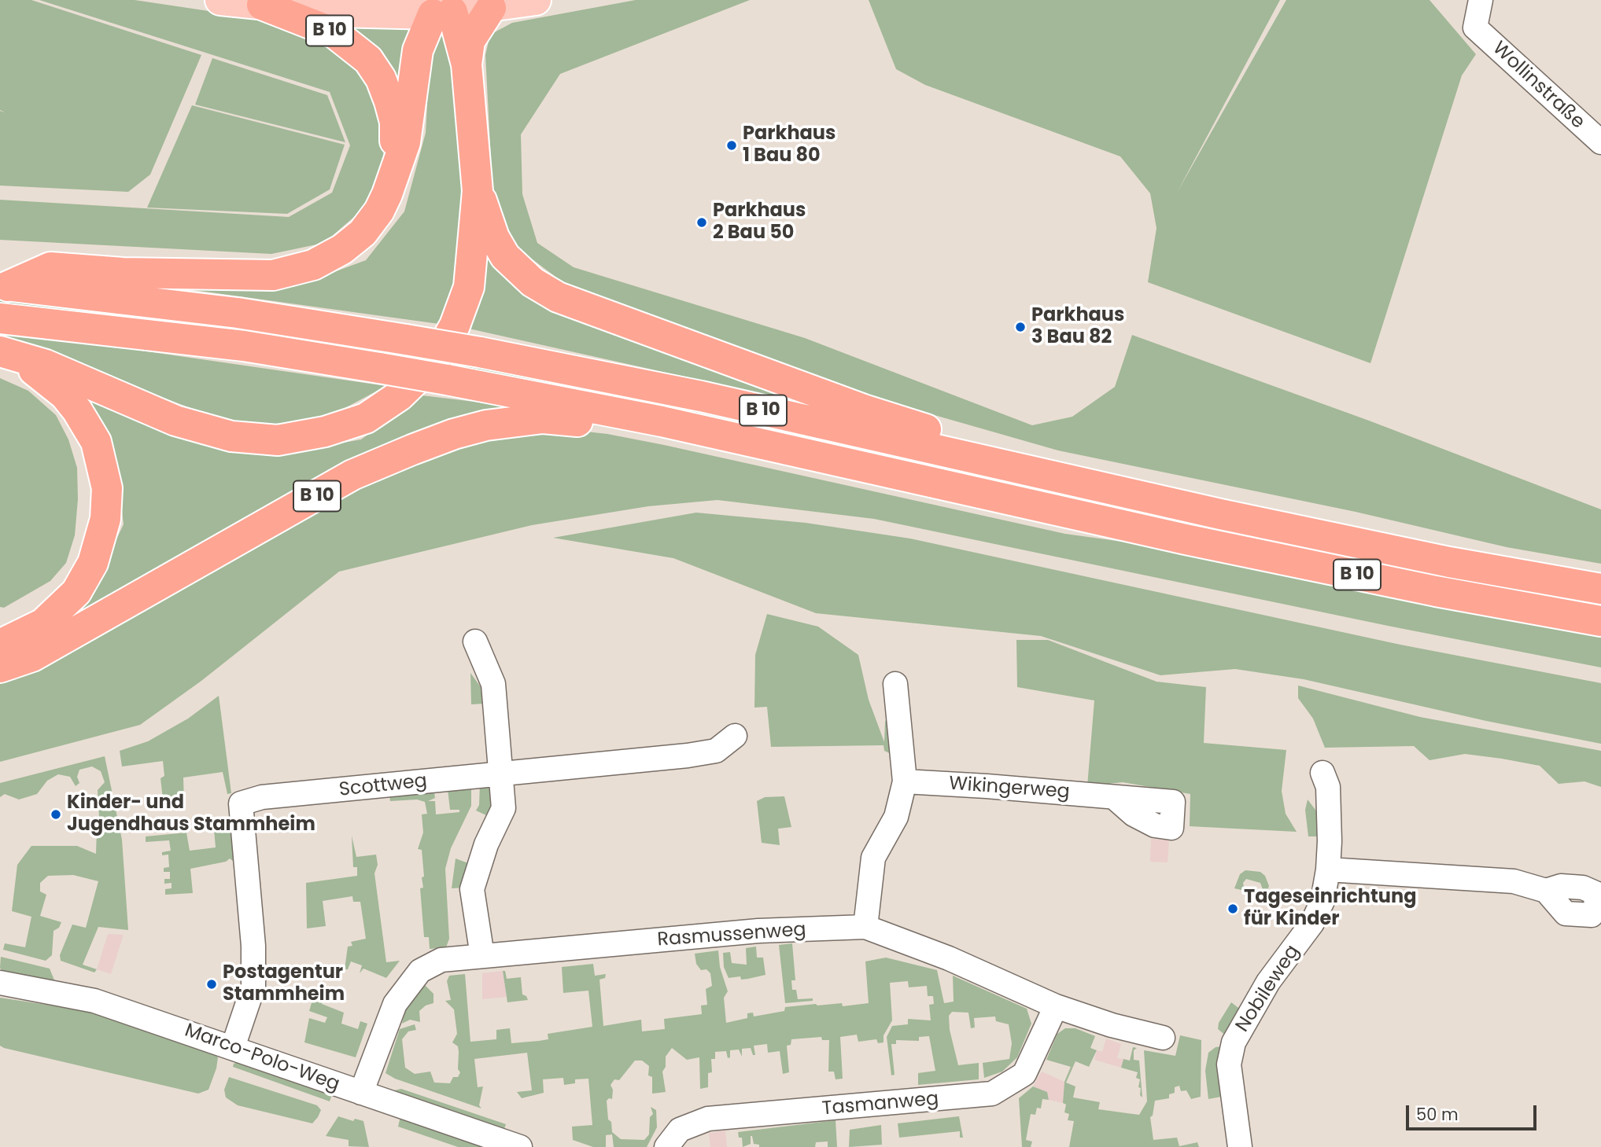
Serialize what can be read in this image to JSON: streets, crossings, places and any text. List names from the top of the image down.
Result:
{
  "streets": {
    "highway": ["B 10"],
    "street": [
      "Wollinstraße",
      "Scottweg",
      "Wikingerweg",
      "Rasmussenweg",
      "Nobileweg",
      "Marco-Polo-Weg",
      "Tasmanweg"
    ]
  },
  "crossings": [
    ["Scottweg", "Marco-Polo-Weg"],
    ["Rasmussenweg", "Marco-Polo-Weg"],
    ["Rasmussenweg", "Tasmanweg"]
  ],
  "places": [
    "Parkhaus 1 Bau 80",
    "Parkhaus 2 Bau 50",
    "Parkhaus 3 Bau 82",
    "Kinder- und Jugendhaus Stammheim",
    "Tageseinrichtung für Kinder",
    "Postagentur Stammheim"
  ],
  "scale_bar": "50 m"
}
